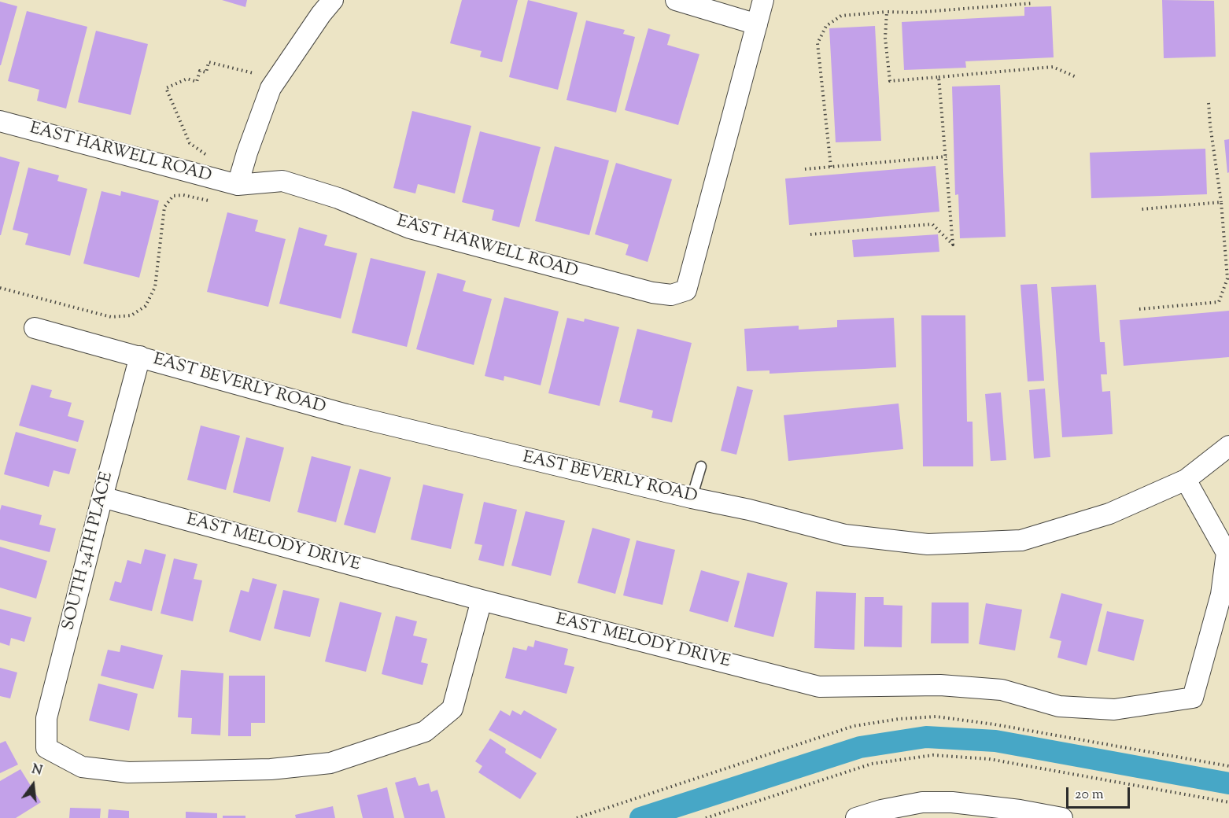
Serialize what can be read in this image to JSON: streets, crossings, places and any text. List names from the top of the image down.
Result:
{
  "streets": {
    "street": [
      "EAST HARWELL ROAD",
      "EAST BEVERLY ROAD",
      "EAST MELODY DRIVE",
      "SOUTH 34TH PLACE"
    ]
  },
  "crossings": [
    ["EAST BEVERLY ROAD", "EAST MELODY DRIVE"],
    ["EAST BEVERLY ROAD", "SOUTH 34TH PLACE"],
    ["EAST MELODY DRIVE", "SOUTH 34TH PLACE"]
  ],
  "scale_bar": "20 m",
  "north": "top"
}
